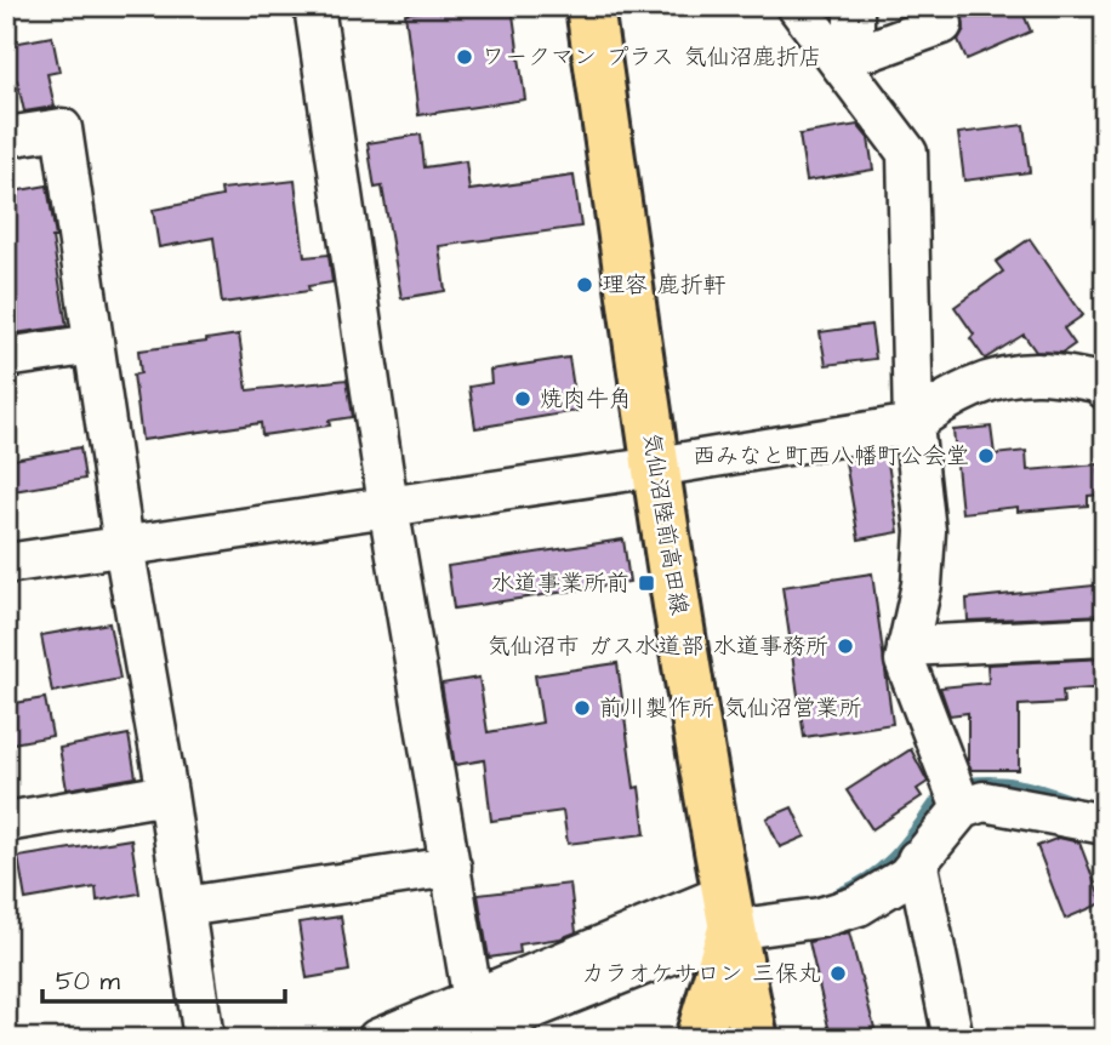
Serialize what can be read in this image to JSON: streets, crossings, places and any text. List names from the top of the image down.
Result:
{
  "streets": {
    "main road": ["気仙沼陸前高田線"]
  },
  "places": {
    "other": [
      "ワークマン プラス 気仙沼鹿折店",
      "理容 鹿折軒",
      "焼肉牛角",
      "西みなと町西八幡町公会堂",
      "気仙沼市 ガス水道部 水道事務所",
      "前川製作所 気仙沼営業所",
      "カラオケサロン 三保丸"
    ],
    "transit": ["水道事業所前"]
  },
  "scale_bar": "50 m"
}
